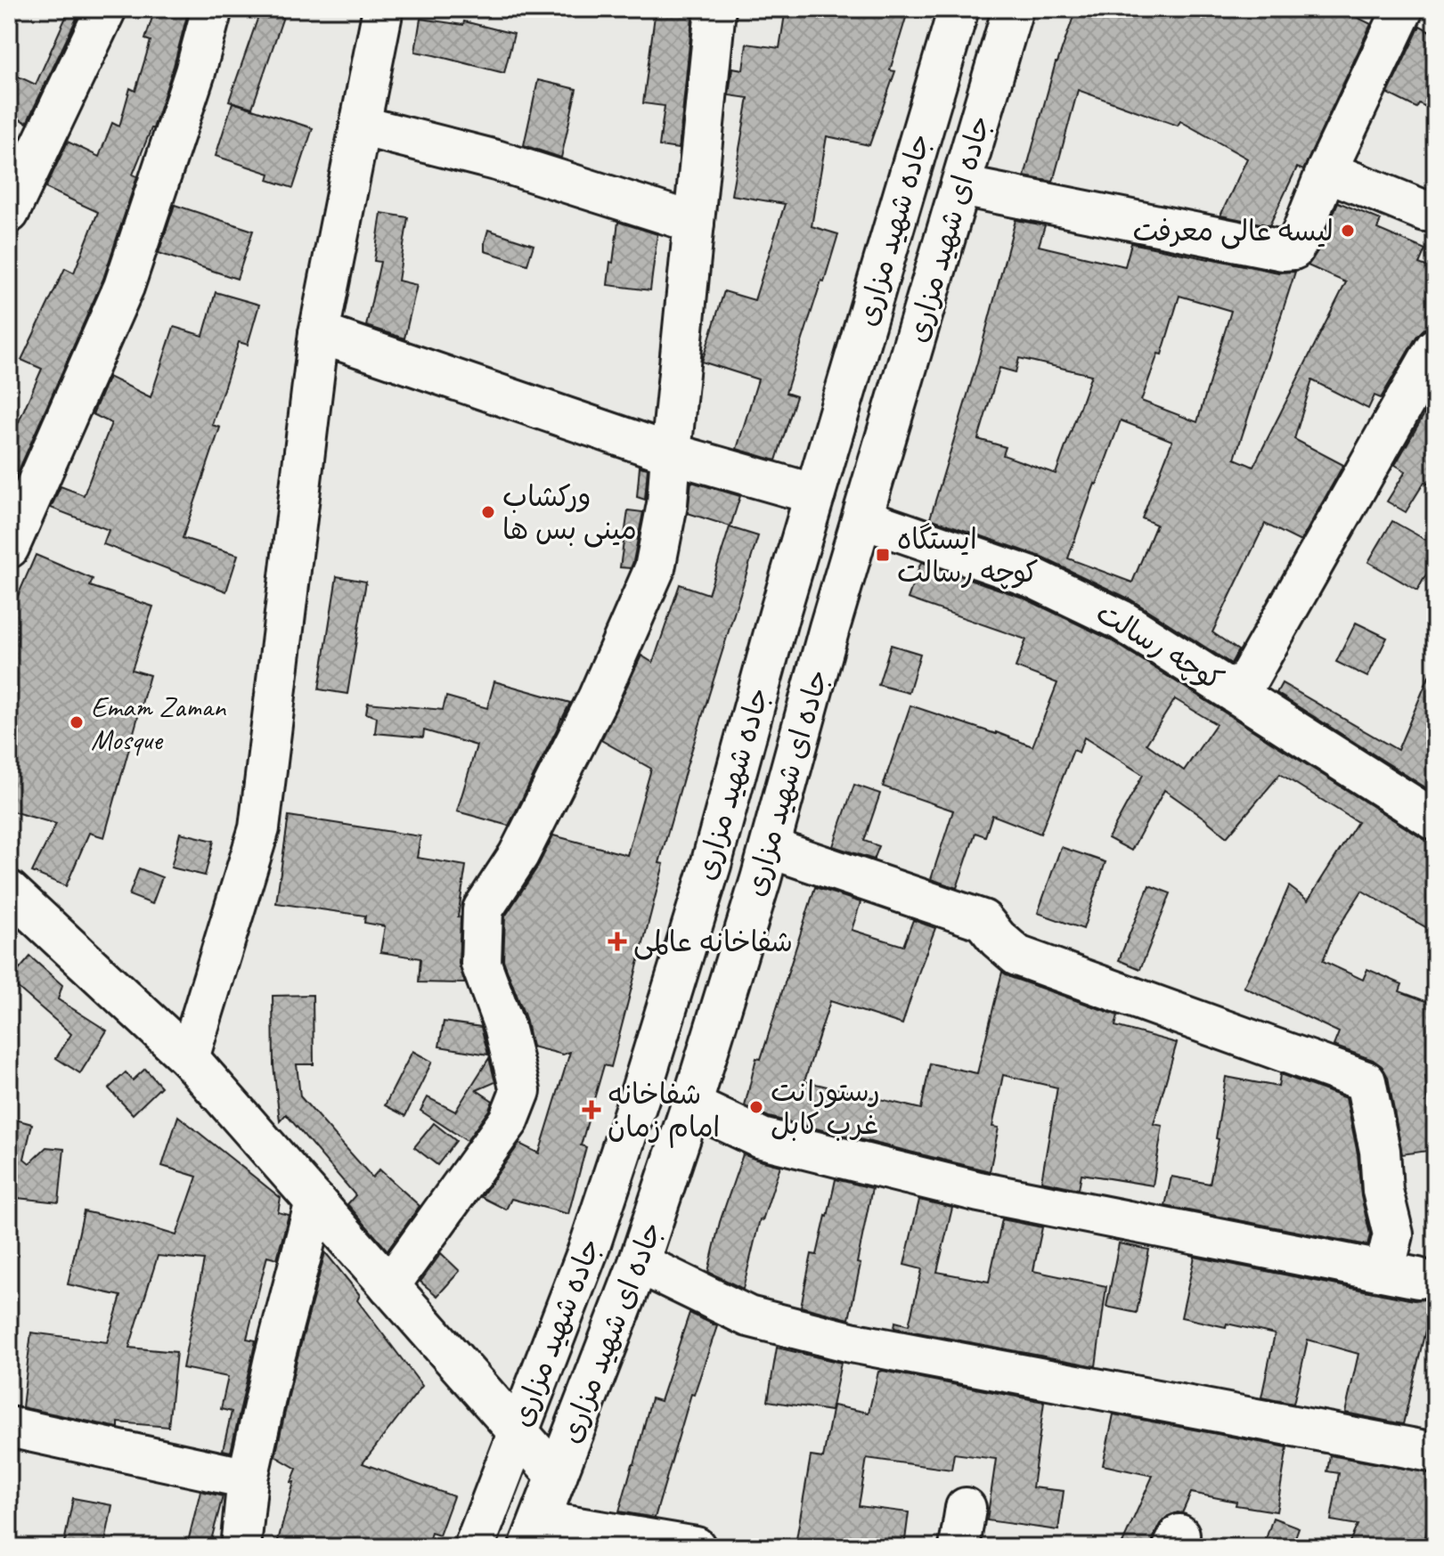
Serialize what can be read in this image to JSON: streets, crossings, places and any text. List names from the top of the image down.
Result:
{
  "streets": {
    "street": ["جاده ای شهید مزاری", "جاده شهید مزاری", "کوچه رسالت"]
  },
  "crossings": [
    ["جاده ای شهید مزاری", "کوچه رسالت"]
  ],
  "places": {
    "other": [
      "لیسه عالی معرفت",
      "ورکشاب مینی بس ها",
      "Emam Zaman Mosque",
      "رستورانت غرب کابل"
    ],
    "transit": ["ایستگاه کوچه رسالت"],
    "health": ["شفاخانه عالمی", "شفاخانه امام زمان"]
  }
}
